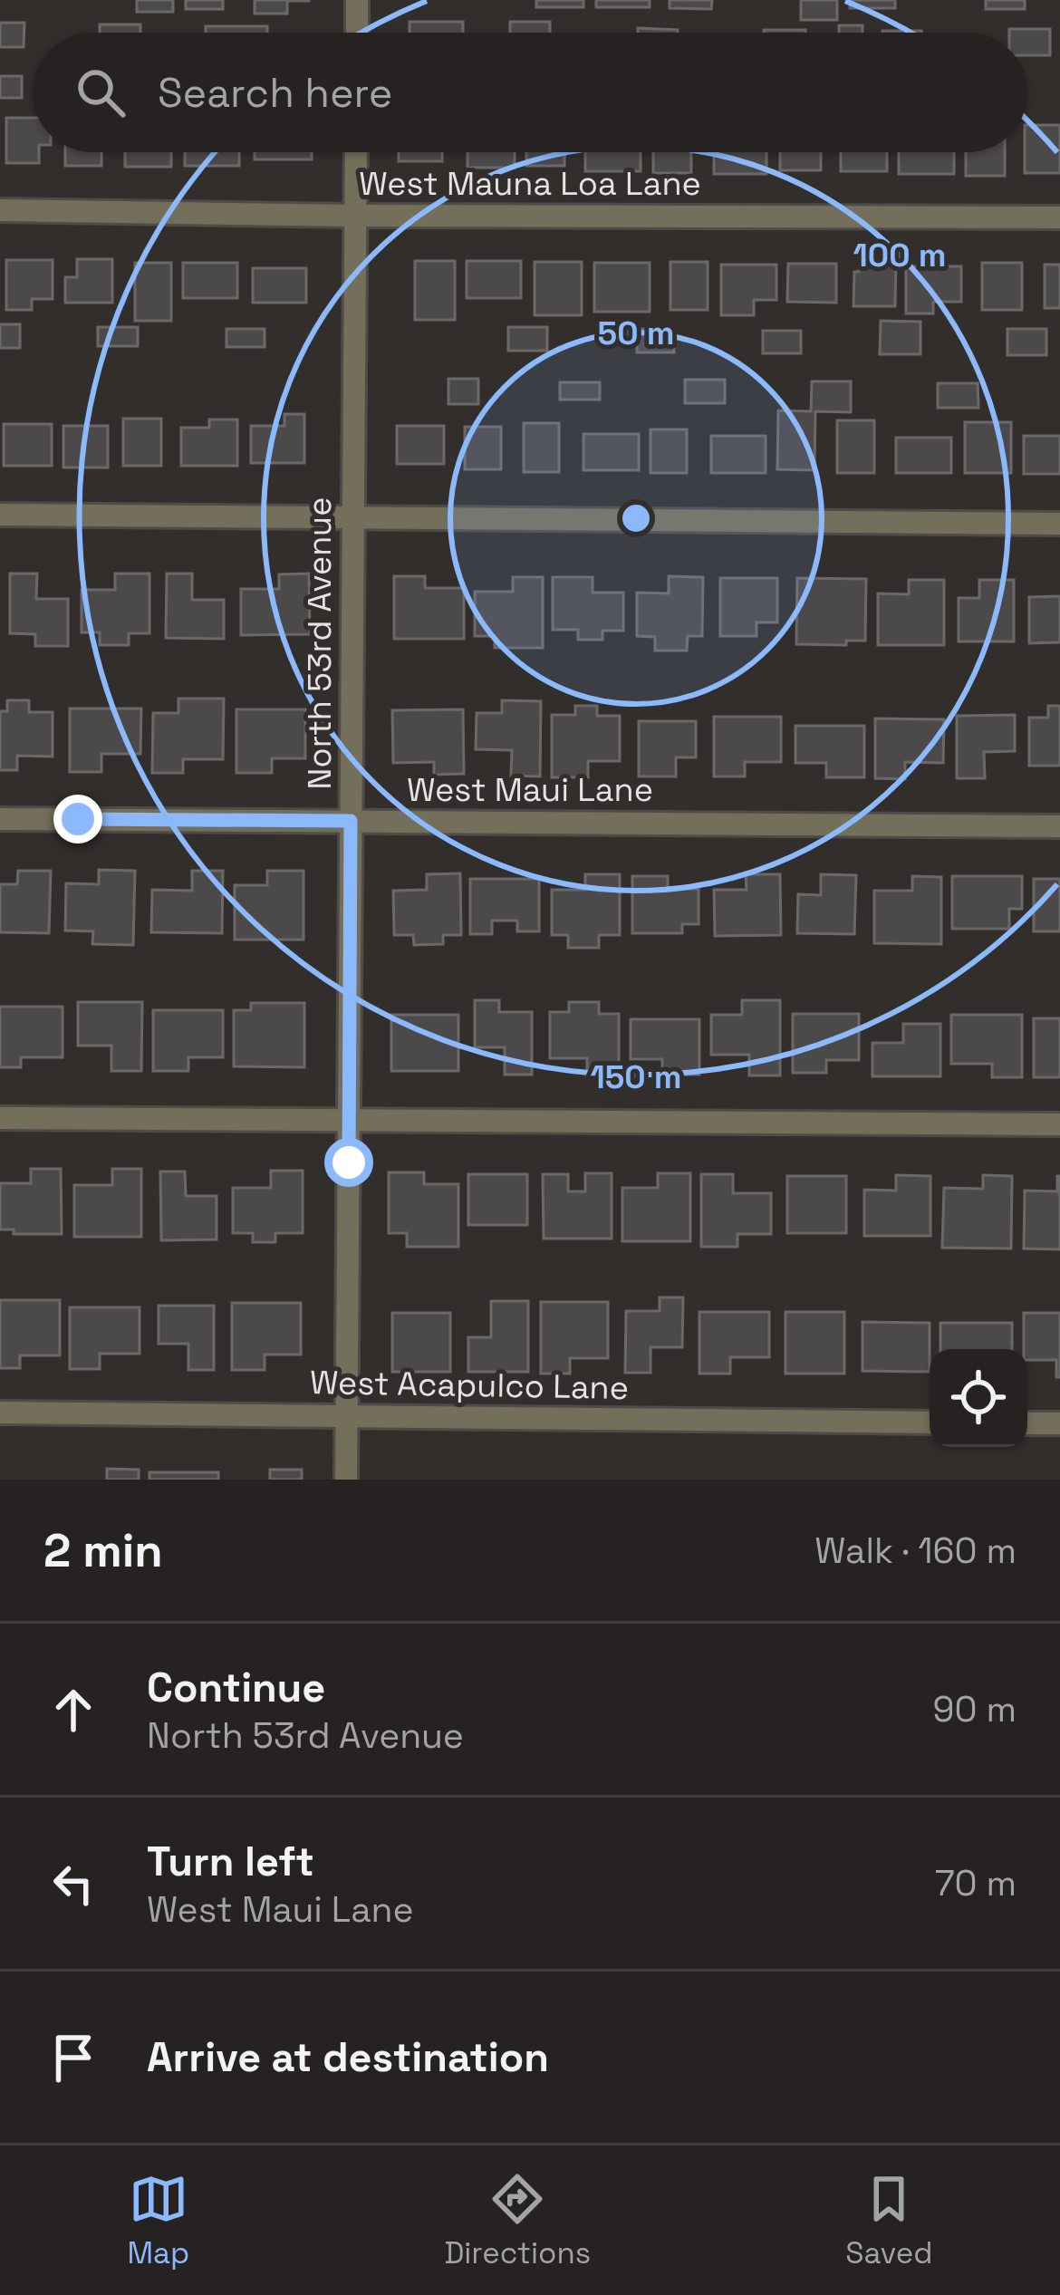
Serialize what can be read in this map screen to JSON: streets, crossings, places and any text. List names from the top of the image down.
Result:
{
  "streets": {
    "street": [
      "West Mauna Loa Lane",
      "North 53rd Avenue",
      "West Maui Lane",
      "West Acapulco Lane"
    ]
  },
  "crossings": [
    ["West Mauna Loa Lane", "North 53rd Avenue"],
    ["North 53rd Avenue", "West Maui Lane"],
    ["North 53rd Avenue", "West Acapulco Lane"]
  ],
  "page": {
    "search": "Search here",
    "heading": ["2 min", "Walk · 160 m"],
    "list": [
      ["Continue", "North 53rd Avenue", "90 m"],
      ["Turn left", "West Maui Lane", "70 m"],
      "Arrive at destination"
    ],
    "nav": ["Map", "Directions", "Saved"]
  },
  "rings": ["100 m", "50 m", "150 m"]
}
